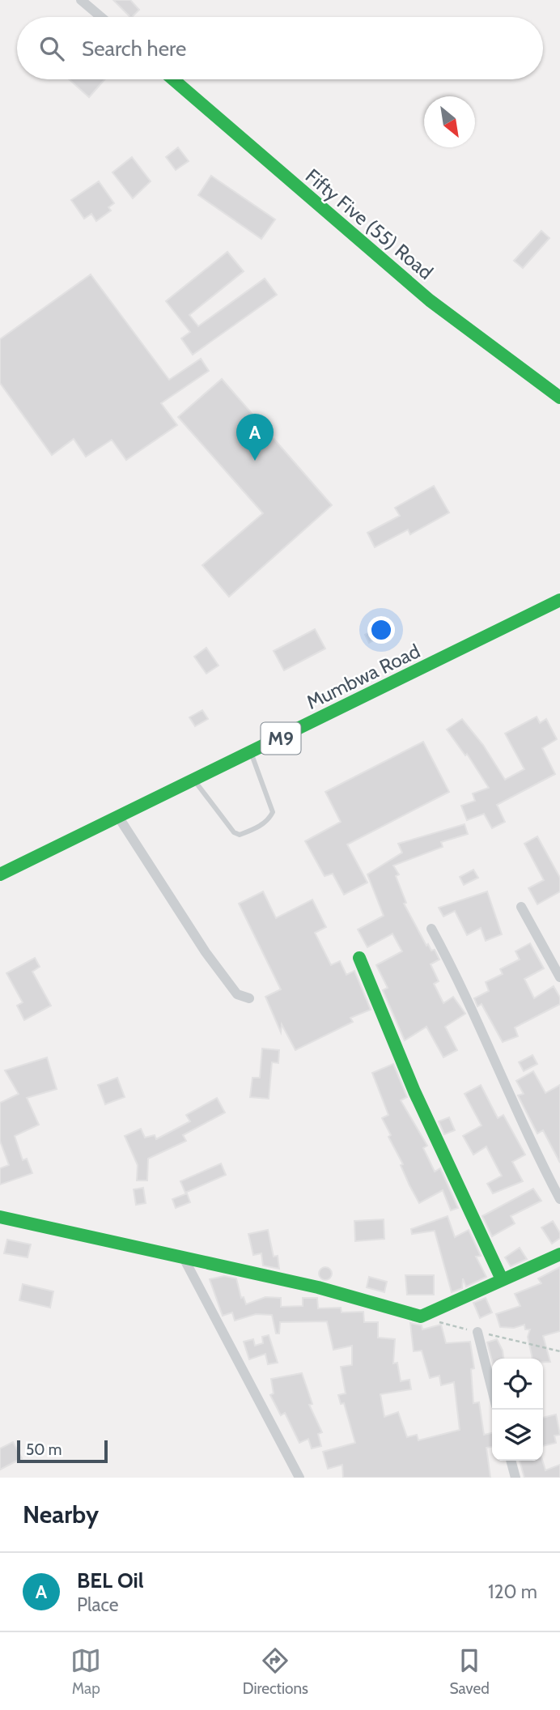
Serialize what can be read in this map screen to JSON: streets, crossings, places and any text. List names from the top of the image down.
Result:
{
  "streets": {
    "street": ["Fifty Five (55) Road", "Mumbwa Road", "M9"]
  },
  "scale_bar": "50 m",
  "north": "bottom right",
  "page": {
    "search": "Search here",
    "pins": "A",
    "scale": "50 m",
    "heading": "Nearby",
    "list": [
      {
        "mark": "A",
        "name": "BEL Oil",
        "note": "Place",
        "value": "120 m"
      }
    ],
    "nav": ["Map", "Directions", "Saved"]
  }
}
